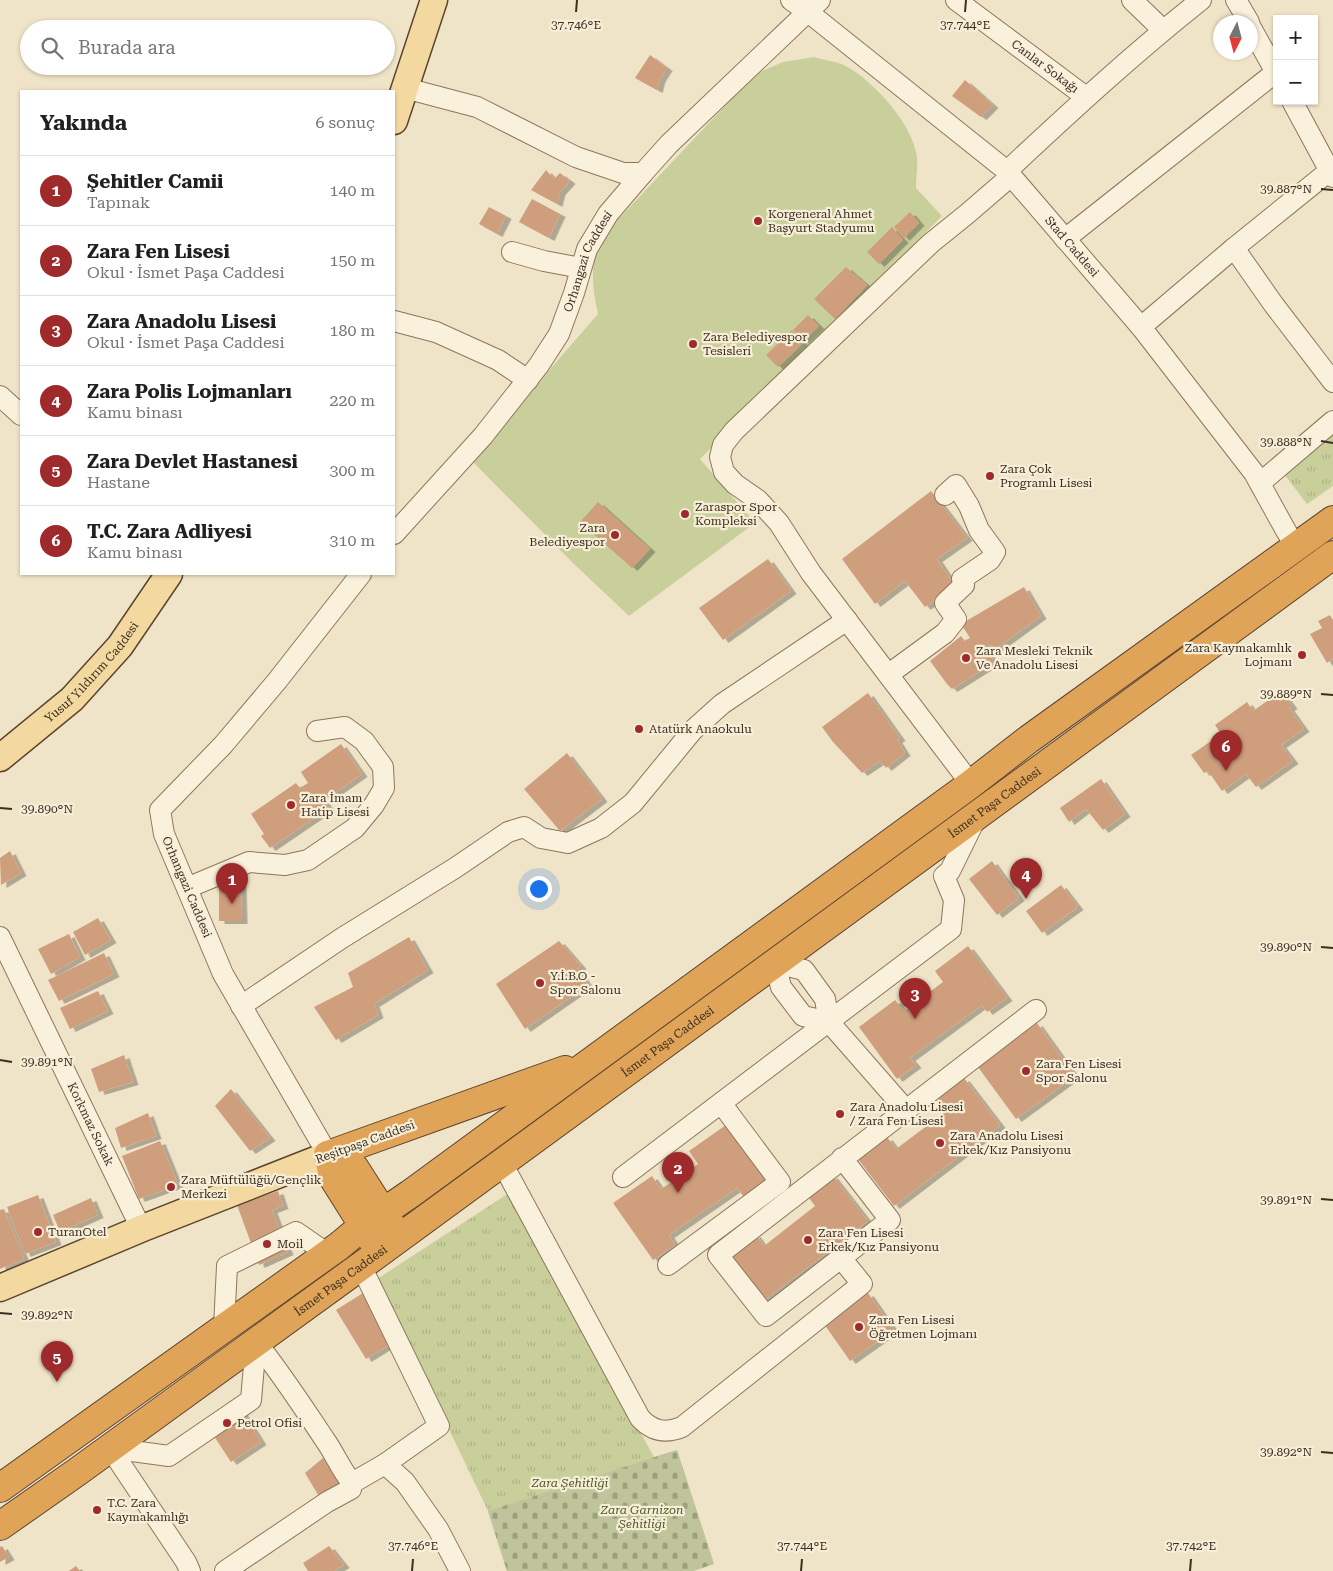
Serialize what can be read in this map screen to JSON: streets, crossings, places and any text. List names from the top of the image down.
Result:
{
  "streets": {
    "highway": ["İsmet Paşa Caddesi", "Reşitpaşa Caddesi"],
    "main road": ["Yusuf Yıldırım Caddesi"],
    "street": [
      "Canlar Sokağı",
      "Stad Caddesi",
      "Orhangazi Caddesi",
      "Korkmaz Sokak"
    ]
  },
  "crossings": [
    ["Stad Caddesi", "Orhangazi Caddesi"],
    ["Orhangazi Caddesi", "Reşitpaşa Caddesi"],
    ["Korkmaz Sokak", "Reşitpaşa Caddesi"]
  ],
  "parks": ["Zara Şehitliği", "Zara Garnizon Şehitliği"],
  "places": [
    "Korgeneral Ahmet Başyurt Stadyumu",
    "Zara Belediyespor Tesisleri",
    "Zara Çok Programlı Lisesi",
    "Zaraspor Spor Kompleksi",
    "Zara Belediyespor",
    "Zara Kaymakamlık Lojmanı",
    "Zara Mesleki Teknik Ve Anadolu Lisesi",
    "Atatürk Anaokulu",
    "Zara İmam Hatip Lisesi",
    "Y.İ.B.O - Spor Salonu",
    "Zara Fen Lisesi Spor Salonu",
    "Zara Anadolu Lisesi / Zara Fen Lisesi",
    "Zara Anadolu Lisesi Erkek/Kız Pansiyonu",
    "Zara Müftülüğü/Gençlik Merkezi",
    "TuranOtel",
    "Zara Fen Lisesi Erkek/Kız Pansiyonu",
    "Moil",
    "Zara Fen Lisesi Öğretmen Lojmanı",
    "Petrol Ofisi",
    "T.C. Zara Kaymakamlığı"
  ],
  "north": "bottom",
  "page": {
    "map_buttons": ["+", "−"],
    "search": "Burada ara",
    "heading": ["Yakında", "6 sonuç"],
    "list": [
      {
        "mark": "1",
        "name": "Şehitler Camii",
        "note": "Tapınak",
        "value": "140 m"
      },
      {
        "mark": "2",
        "name": "Zara Fen Lisesi",
        "note": "Okul · İsmet Paşa Caddesi",
        "value": "150 m"
      },
      {
        "mark": "3",
        "name": "Zara Anadolu Lisesi",
        "note": "Okul · İsmet Paşa Caddesi",
        "value": "180 m"
      },
      {
        "mark": "4",
        "name": "Zara Polis Lojmanları",
        "note": "Kamu binası",
        "value": "220 m"
      },
      {
        "mark": "5",
        "name": "Zara Devlet Hastanesi",
        "note": "Hastane",
        "value": "300 m"
      },
      {
        "mark": "6",
        "name": "T.C. Zara Adliyesi",
        "note": "Kamu binası",
        "value": "310 m"
      }
    ],
    "pins": [
      "6",
      "4",
      "1",
      "3",
      "2",
      "5"
    ]
  },
  "coordinates": [
    "37.746°E",
    "37.744°E",
    "39.887°N",
    "39.888°N",
    "39.889°N",
    "39.890°N",
    "39.891°N",
    "39.892°N",
    "37.742°E"
  ]
}
